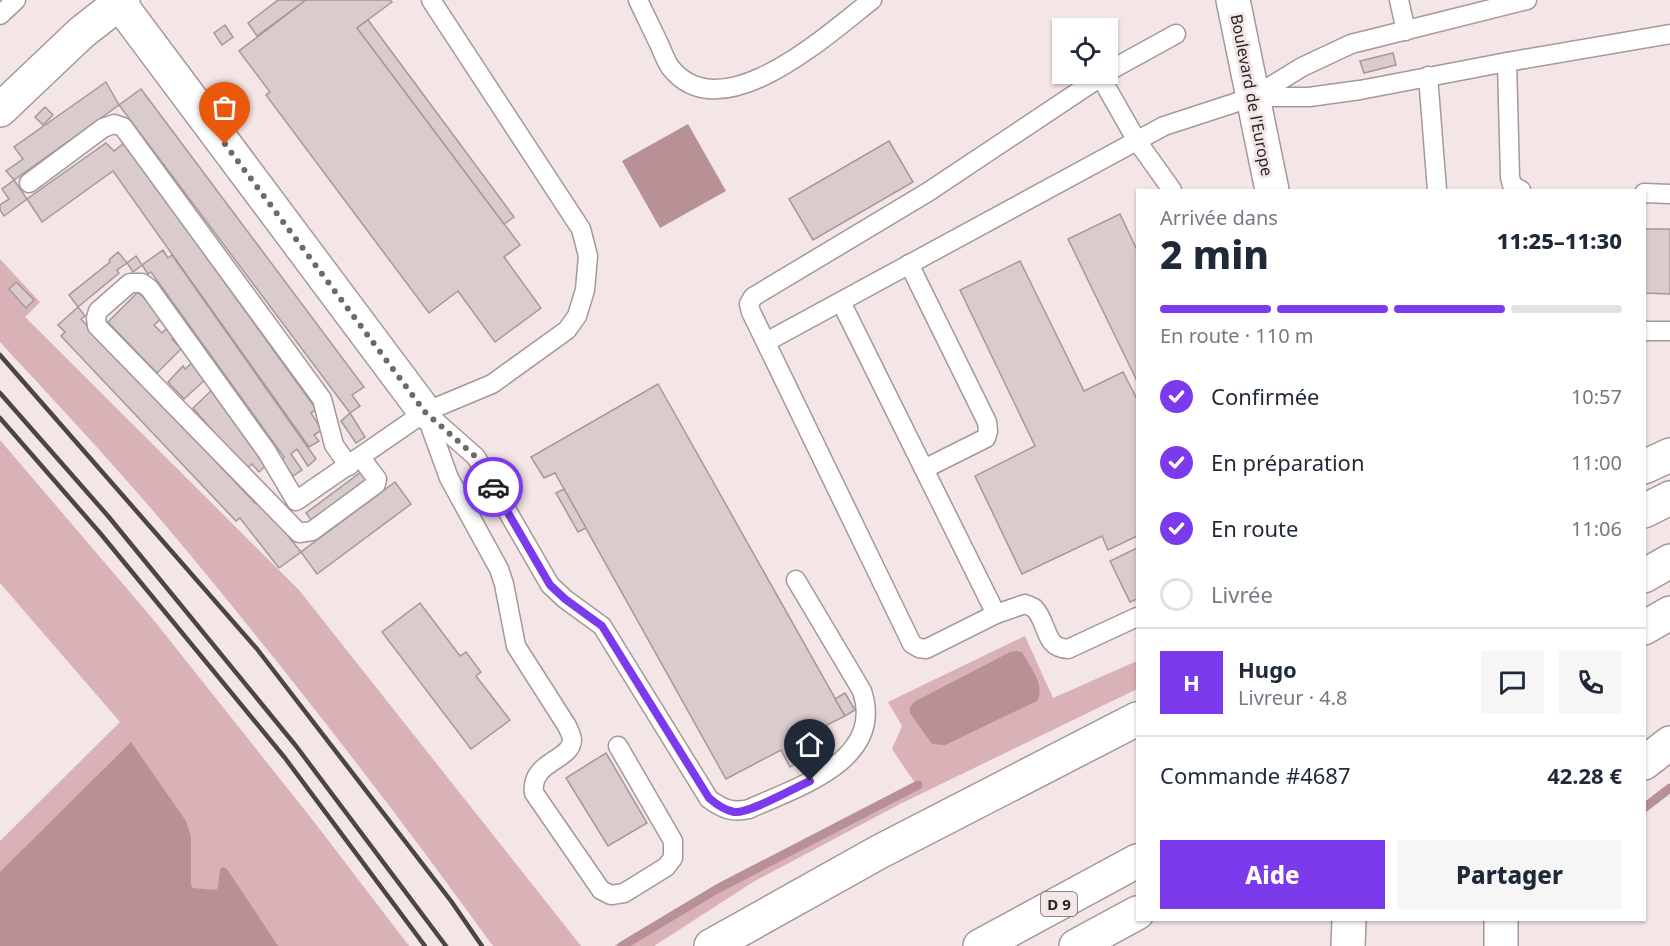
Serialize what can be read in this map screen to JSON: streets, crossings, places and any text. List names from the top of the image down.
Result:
{
  "streets": {
    "main road": ["Boulevard de l'Europe", "D 9"]
  },
  "page": {
    "heading": ["2 min", "Arrivée dans", "11:25–11:30"],
    "panel": [
      "Hugo",
      "Livreur · 4.8",
      "Commande #4687",
      "42.28 €"
    ],
    "bar": "En route · 110 m",
    "list": [
      ["Confirmée", "10:57"],
      ["En préparation", "11:00"],
      ["En route", "11:06"],
      "Livrée"
    ],
    "round": "H",
    "buttons": ["Aide", "Partager"]
  }
}
